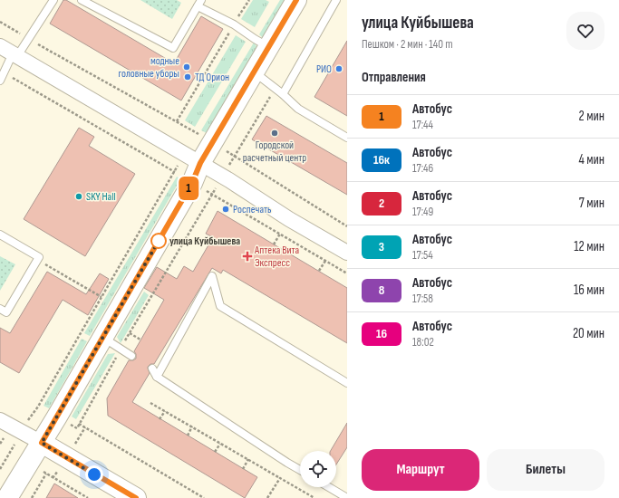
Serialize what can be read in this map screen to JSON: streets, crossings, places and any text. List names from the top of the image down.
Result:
{
  "places": {
    "other": [
      "модные головные уборы",
      "РИО",
      "ТД Орион",
      "Городской расчетный центр",
      "SKY Hall",
      "Роспечать",
      "улица Куйбышева"
    ],
    "health": ["Аптека Вита Экспресс"]
  },
  "lines": ["bus line 1"],
  "page": {
    "on_map": "1",
    "heading": [
      ["улица Куйбышева", "Пешком · 2 мин · 140 m"],
      "Отправления"
    ],
    "list": [
      {
        "mark": "1",
        "name": "Автобус",
        "note": "17:44",
        "value": "2 мин"
      },
      {
        "mark": "16к",
        "name": "Автобус",
        "note": "17:46",
        "value": "4 мин"
      },
      {
        "mark": "2",
        "name": "Автобус",
        "note": "17:49",
        "value": "7 мин"
      },
      {
        "mark": "3",
        "name": "Автобус",
        "note": "17:54",
        "value": "12 мин"
      },
      {
        "mark": "8",
        "name": "Автобус",
        "note": "17:58",
        "value": "16 мин"
      },
      {
        "mark": "16",
        "name": "Автобус",
        "note": "18:02",
        "value": "20 мин"
      }
    ],
    "buttons": ["Маршрут", "Билеты"]
  }
}
